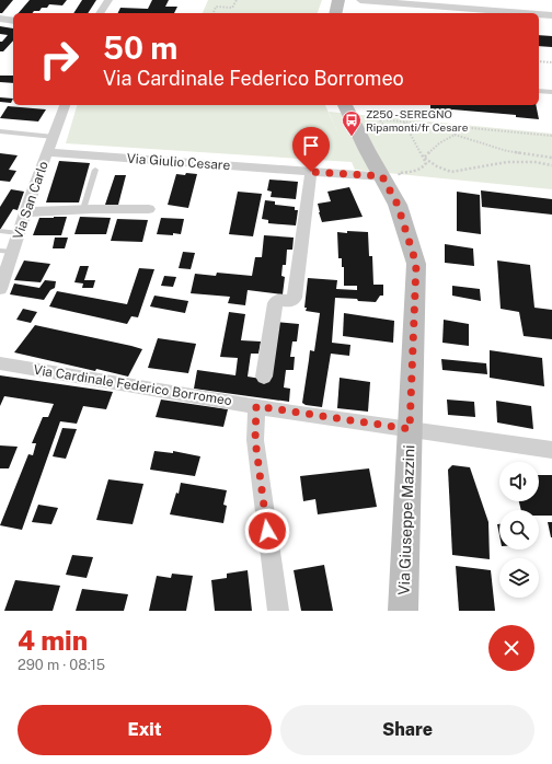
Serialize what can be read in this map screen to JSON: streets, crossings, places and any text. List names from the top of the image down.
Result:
{
  "streets": {
    "street": [
      "Via Giulio Cesare",
      "Via San Carlo",
      "Via Cardinale Federico Borromeo",
      "Via Giuseppe Mazzini"
    ]
  },
  "crossings": [
    ["Via Giulio Cesare", "Via San Carlo"],
    ["Via Giulio Cesare", "Via Giuseppe Mazzini"],
    ["Via Cardinale Federico Borromeo", "Via Giuseppe Mazzini"]
  ],
  "places": {
    "bus stop": ["Z250 - SEREGNO Ripamonti/fr Cesare"]
  },
  "page": {
    "turn": ["50 m", "Via Cardinale Federico Borromeo"],
    "heading": ["4 min", "290 m · 08:15"],
    "buttons": ["Exit", "Share"]
  }
}
